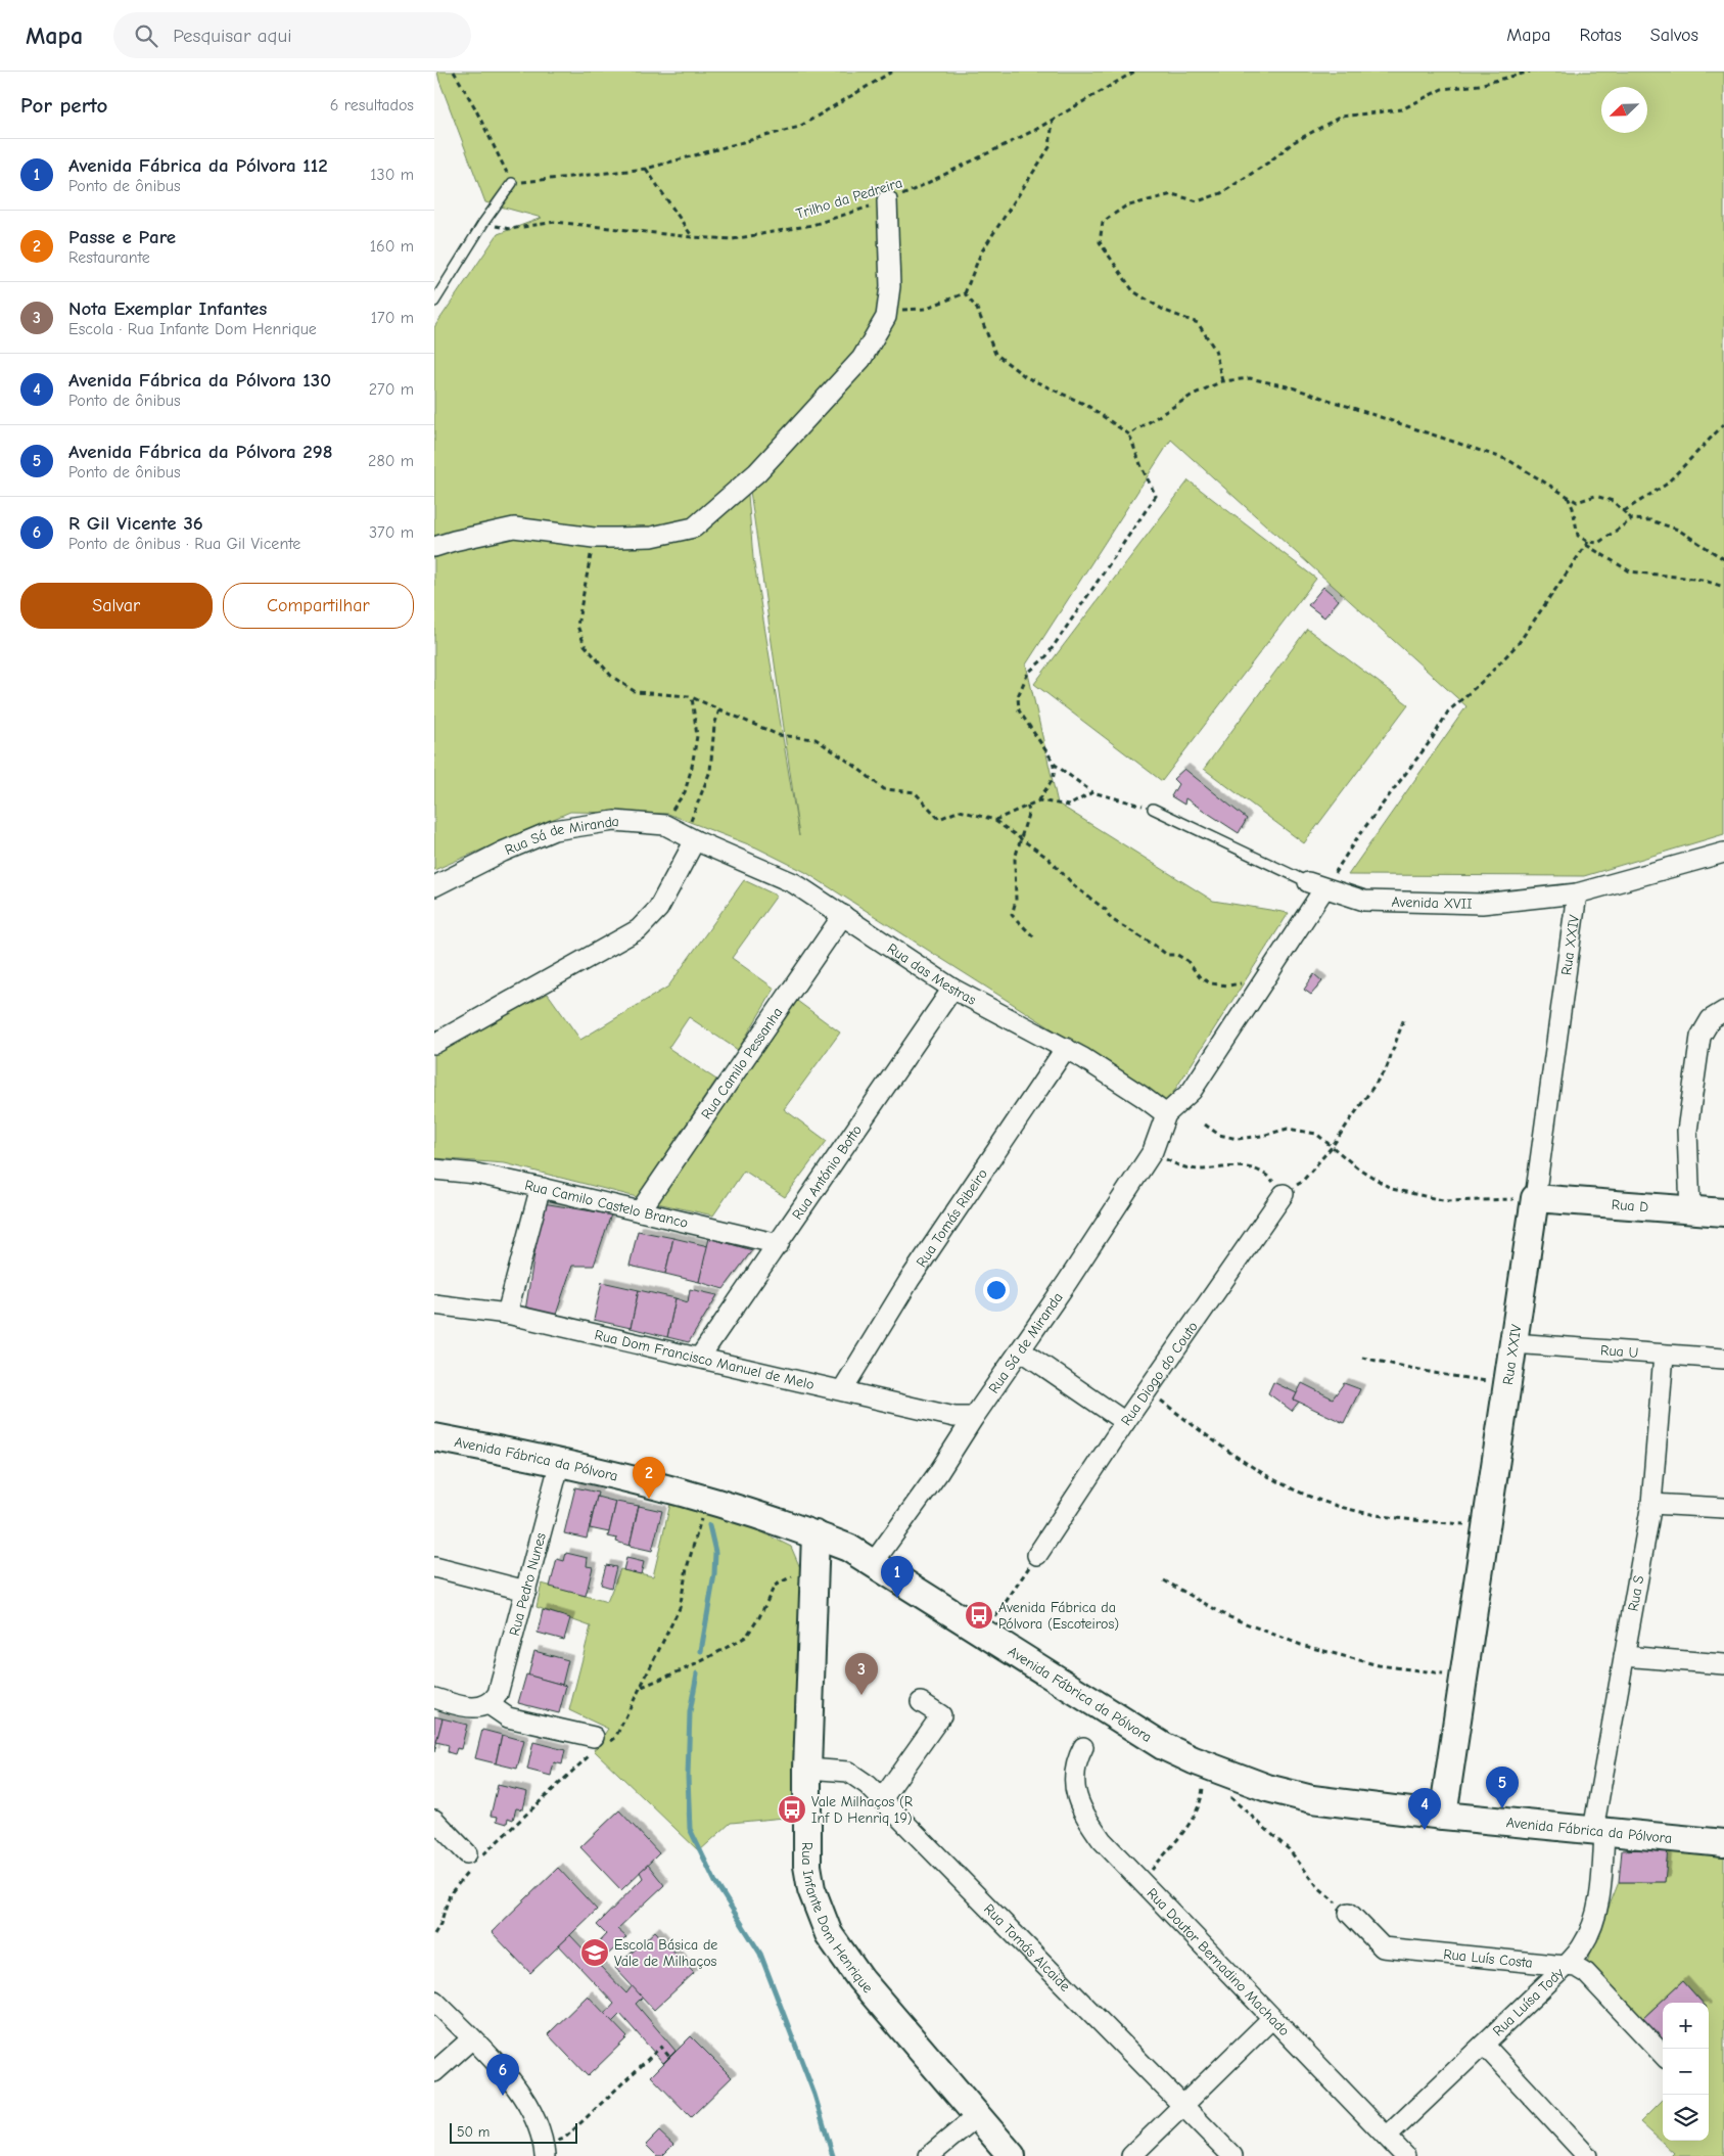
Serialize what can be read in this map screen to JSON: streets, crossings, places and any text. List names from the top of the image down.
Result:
{
  "streets": {
    "street": [
      "Rua Sá de Miranda",
      "Avenida XVII",
      "Rua XXIV",
      "Rua das Mestras",
      "Rua Camilo Pessanha",
      "Rua António Botto",
      "Rua Camilo Castelo Branco",
      "Rua D",
      "Rua Tomás Ribeiro",
      "Rua U",
      "Rua Dom Francisco Manuel de Melo",
      "Rua Diogo do Couto",
      "Avenida Fábrica da Pólvora",
      "Rua Pedro Nunes",
      "Rua S",
      "Rua Infante Dom Henrique",
      "Rua Tomás Alcaide",
      "Rua Luís Costa",
      "Rua Doutor Bernadino Machado",
      "Rua Luísa Tody"
    ],
    "path": ["Trilho da Pedreira"]
  },
  "crossings": [
    ["Rua Sá de Miranda", "Rua das Mestras"],
    ["Rua Sá de Miranda", "Rua Dom Francisco Manuel de Melo"],
    ["Rua Sá de Miranda", "Avenida Fábrica da Pólvora"],
    ["Avenida XVII", "Rua XXIV"],
    ["Rua XXIV", "Rua D"],
    ["Rua XXIV", "Rua U"],
    ["Rua XXIV", "Avenida Fábrica da Pólvora"],
    ["Rua das Mestras", "Rua Camilo Pessanha"],
    ["Rua das Mestras", "Rua António Botto"],
    ["Rua das Mestras", "Rua Tomás Ribeiro"],
    ["Rua Camilo Pessanha", "Rua Camilo Castelo Branco"],
    ["Rua António Botto", "Rua Camilo Castelo Branco"],
    ["Rua António Botto", "Rua Dom Francisco Manuel de Melo"],
    ["Rua Tomás Ribeiro", "Rua Dom Francisco Manuel de Melo"],
    ["Rua U", "Rua S"],
    ["Avenida Fábrica da Pólvora", "Rua Pedro Nunes"],
    ["Avenida Fábrica da Pólvora", "Rua S"],
    ["Avenida Fábrica da Pólvora", "Rua Infante Dom Henrique"],
    ["Avenida Fábrica da Pólvora", "Rua Luísa Tody"],
    ["Rua S", "Rua Luísa Tody"],
    ["Rua Infante Dom Henrique", "Rua Tomás Alcaide"],
    ["Rua Luís Costa", "Rua Luísa Tody"],
    ["Rua Doutor Bernadino Machado", "Rua Luísa Tody"]
  ],
  "places": {
    "bus stop": ["Avenida Fábrica da Pólvora (Escoteiros)", "Vale Milhaços (R Inf D Henriq 19)"],
    "school or university": ["Escola Básica de Vale de Milhaços"]
  },
  "scale_bar": "50 m",
  "north": "bottom left",
  "page": {
    "header": "Mapa",
    "search": "Pesquisar aqui",
    "nav": ["Mapa", "Rotas", "Salvos"],
    "heading": ["Por perto", "6 resultados"],
    "list": [
      {
        "mark": "1",
        "name": "Avenida Fábrica da Pólvora 112",
        "note": "Ponto de ônibus",
        "value": "130 m"
      },
      {
        "mark": "2",
        "name": "Passe e Pare",
        "note": "Restaurante",
        "value": "160 m"
      },
      {
        "mark": "3",
        "name": "Nota Exemplar Infantes",
        "note": "Escola · Rua Infante Dom Henrique",
        "value": "170 m"
      },
      {
        "mark": "4",
        "name": "Avenida Fábrica da Pólvora 130",
        "note": "Ponto de ônibus",
        "value": "270 m"
      },
      {
        "mark": "5",
        "name": "Avenida Fábrica da Pólvora 298",
        "note": "Ponto de ônibus",
        "value": "280 m"
      },
      {
        "mark": "6",
        "name": "R Gil Vicente 36",
        "note": "Ponto de ônibus · Rua Gil Vicente",
        "value": "370 m"
      }
    ],
    "buttons": ["Salvar", "Compartilhar"],
    "pins": [
      "2",
      "1",
      "3",
      "5",
      "4",
      "6"
    ],
    "map_buttons": ["+", "−"],
    "scale": "50 m"
  }
}
